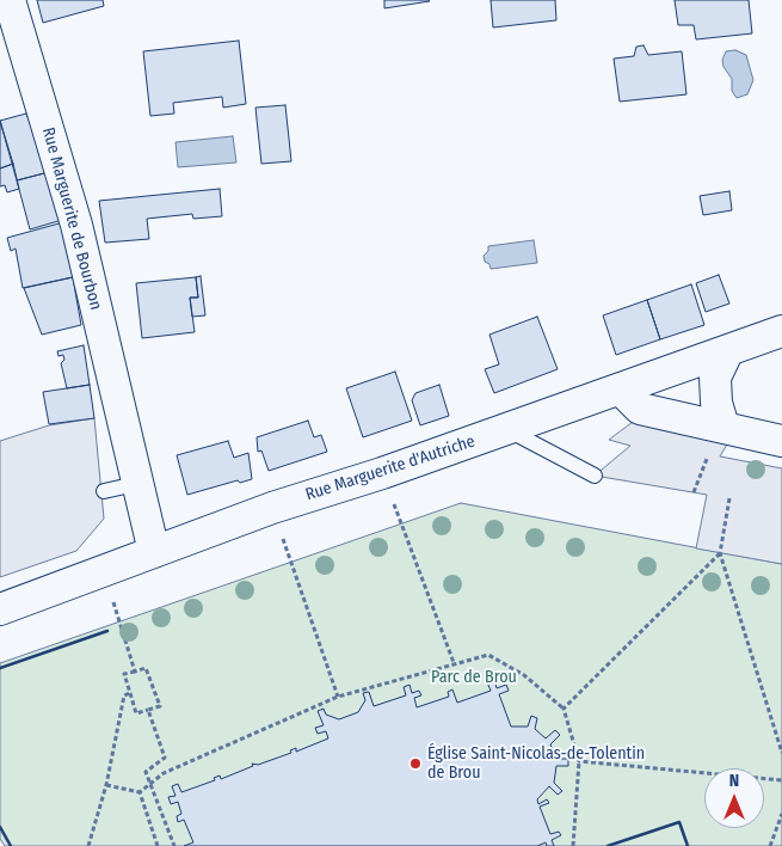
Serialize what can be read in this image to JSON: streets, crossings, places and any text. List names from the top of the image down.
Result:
{
  "streets": {
    "street": ["Rue Marguerite de Bourbon", "Rue Marguerite d'Autriche"]
  },
  "crossings": [
    ["Rue Marguerite de Bourbon", "Rue Marguerite d'Autriche"]
  ],
  "parks": ["Parc de Brou"],
  "places": ["Église Saint-Nicolas-de-Tolentin de Brou"],
  "north": "top"
}
